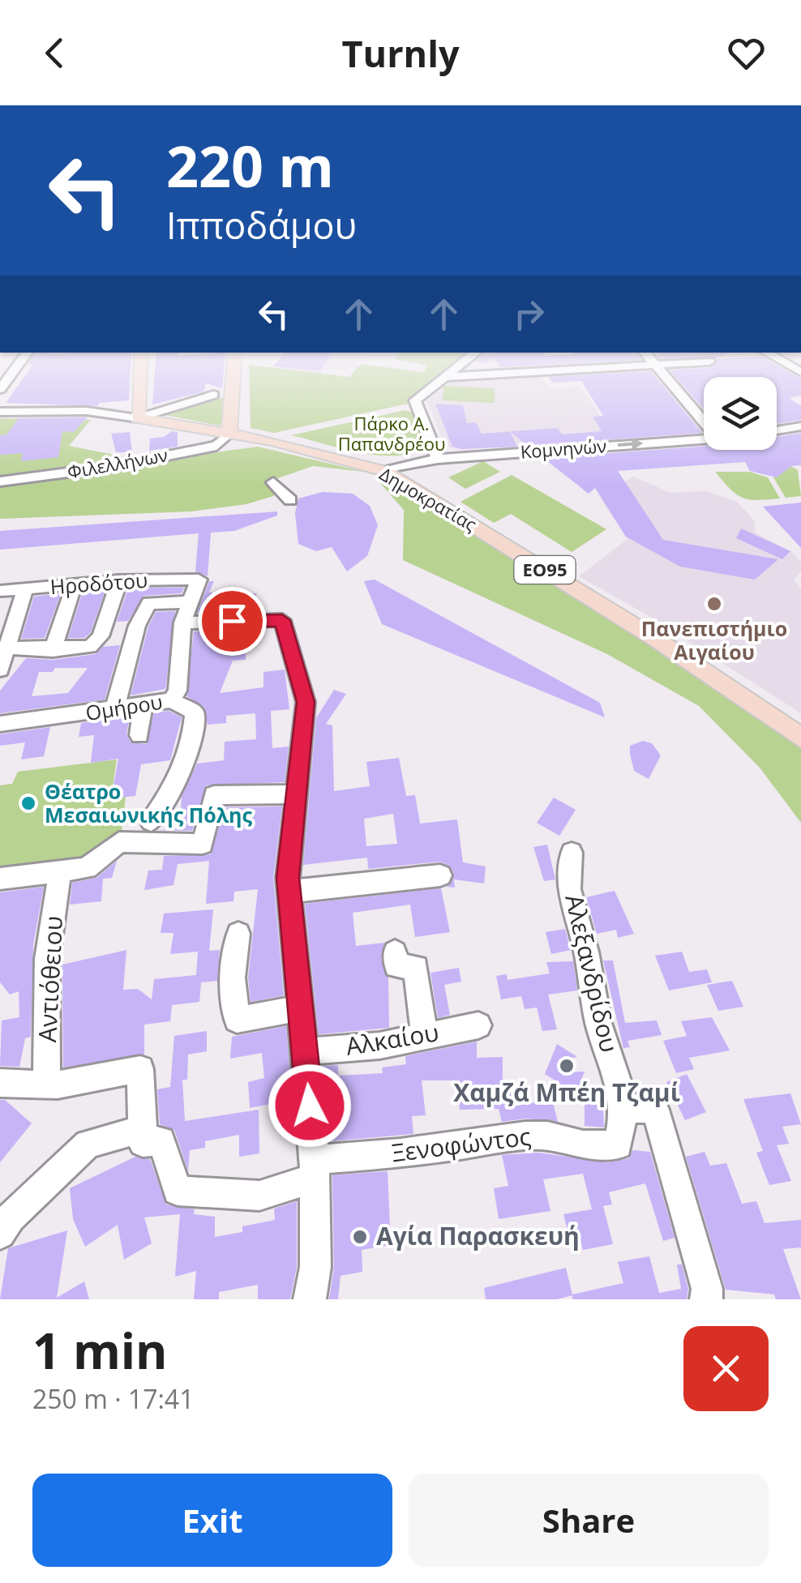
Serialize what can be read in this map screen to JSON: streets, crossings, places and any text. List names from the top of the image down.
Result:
{
  "streets": {
    "main road": ["Δημοκρατίας", "ΕΟ95"],
    "street": [
      "Κομνηνών",
      "Φιλελλήνων",
      "Ηροδότου",
      "Ομήρου",
      "Αλεξανδρίδου",
      "Αντιόθειου",
      "Αλκαίου",
      "Ξενοφώντος"
    ]
  },
  "crossings": [
    ["Κομνηνών", "Δημοκρατίας"],
    ["Φιλελλήνων", "Δημοκρατίας"],
    ["Ηροδότου", "Ομήρου"],
    ["Αλεξανδρίδου", "Ξενοφώντος"]
  ],
  "one_way": ["Κομνηνών"],
  "parks": ["Πάρκο Α. Παπανδρέου"],
  "places": [
    "Πανεπιστήμιο Αιγαίου",
    "Θέατρο Μεσαιωνικής Πόλης",
    "Χαμζά Μπέη Τζαμί",
    "Αγία Παρασκευή"
  ],
  "page": {
    "header": "Turnly",
    "turn": ["220 m", "Ιπποδάμου"],
    "heading": ["1 min", "250 m · 17:41"],
    "buttons": ["Exit", "Share"]
  }
}
